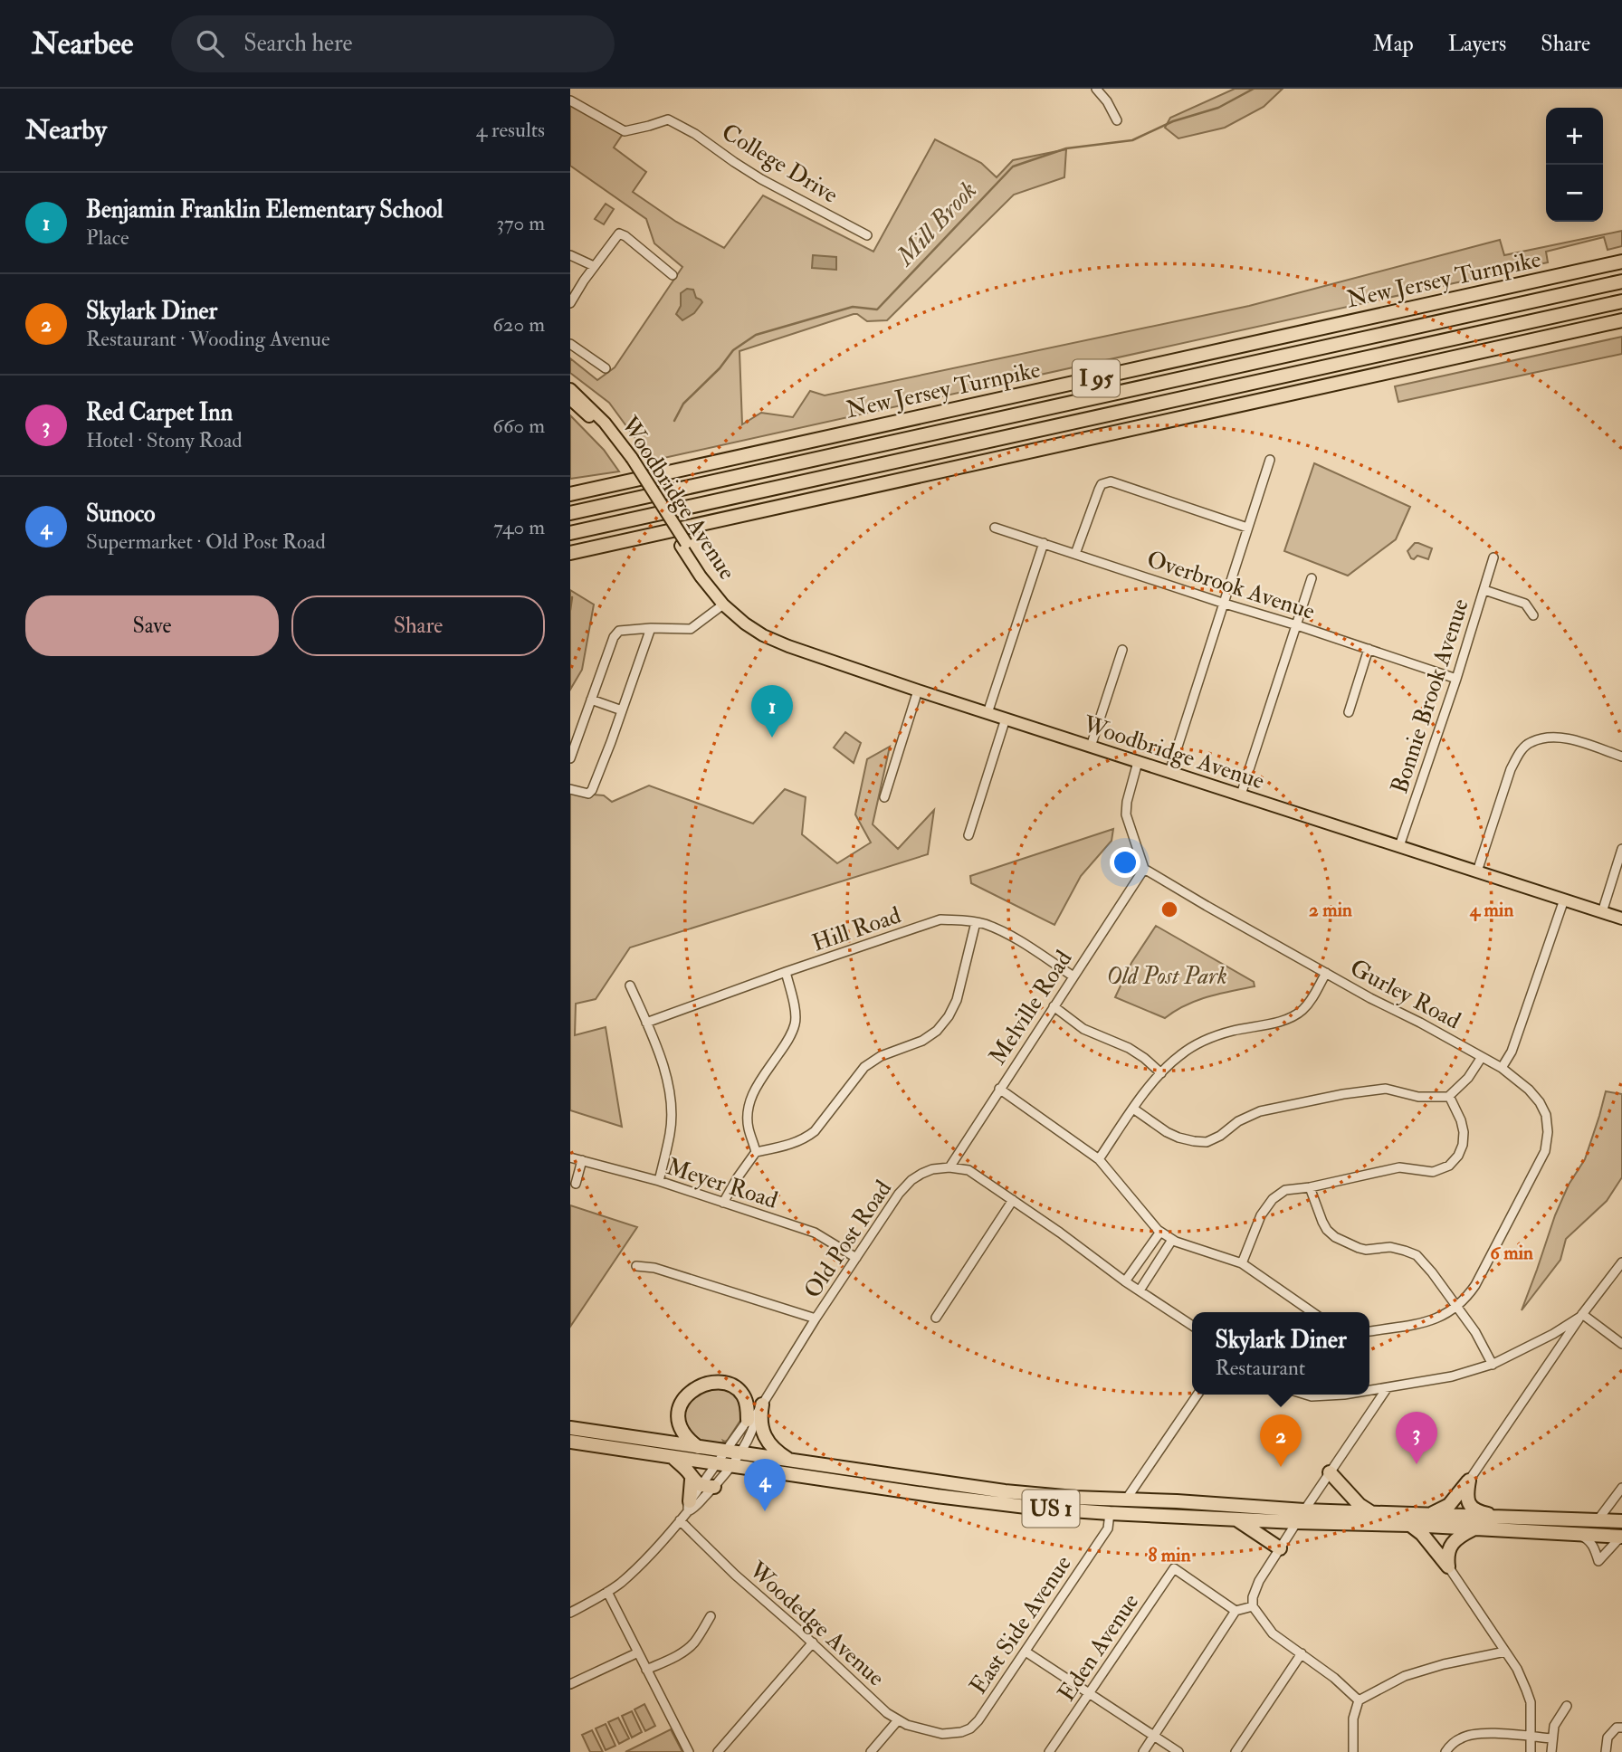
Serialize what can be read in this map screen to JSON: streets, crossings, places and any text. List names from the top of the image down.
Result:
{
  "streets": {
    "highway": ["New Jersey Turnpike", "I 95", "US 1"],
    "main road": ["Woodbridge Avenue"],
    "street": [
      "College Drive",
      "Overbrook Avenue",
      "Bonnie Brook Avenue",
      "Hill Road",
      "Gurley Road",
      "Melville Road",
      "Meyer Road",
      "Old Post Road",
      "Woodedge Avenue",
      "East Side Avenue",
      "Eden Avenue"
    ]
  },
  "crossings": [
    ["Woodbridge Avenue", "Bonnie Brook Avenue"],
    ["Overbrook Avenue", "Bonnie Brook Avenue"],
    ["Hill Road", "Melville Road"],
    ["Gurley Road", "Melville Road"],
    ["Melville Road", "Old Post Road"],
    ["Meyer Road", "Old Post Road"],
    ["Old Post Road", "US 1"],
    ["Old Post Road", "Woodedge Avenue"],
    ["US 1", "East Side Avenue"],
    ["Woodedge Avenue", "East Side Avenue"]
  ],
  "water": ["Mill Brook"],
  "parks": ["Old Post Park"],
  "page": {
    "header": "Nearbee",
    "search": "Search here",
    "nav": ["Map", "Layers", "Share"],
    "heading": ["Nearby", "4 results"],
    "map_buttons": ["+", "−"],
    "list": [
      {
        "mark": "1",
        "name": "Benjamin Franklin Elementary School",
        "note": "Place",
        "value": "370 m"
      },
      {
        "mark": "2",
        "name": "Skylark Diner",
        "note": "Restaurant · Wooding Avenue",
        "value": "620 m"
      },
      {
        "mark": "3",
        "name": "Red Carpet Inn",
        "note": "Hotel · Stony Road",
        "value": "660 m"
      },
      {
        "mark": "4",
        "name": "Sunoco",
        "note": "Supermarket · Old Post Road",
        "value": "740 m"
      }
    ],
    "buttons": ["Save", "Share"],
    "pins": [
      "1",
      "3",
      "2",
      "4"
    ],
    "popup": ["Skylark Diner", "Restaurant"]
  },
  "rings": [
    "2 min",
    "4 min",
    "6 min",
    "8 min"
  ]
}
